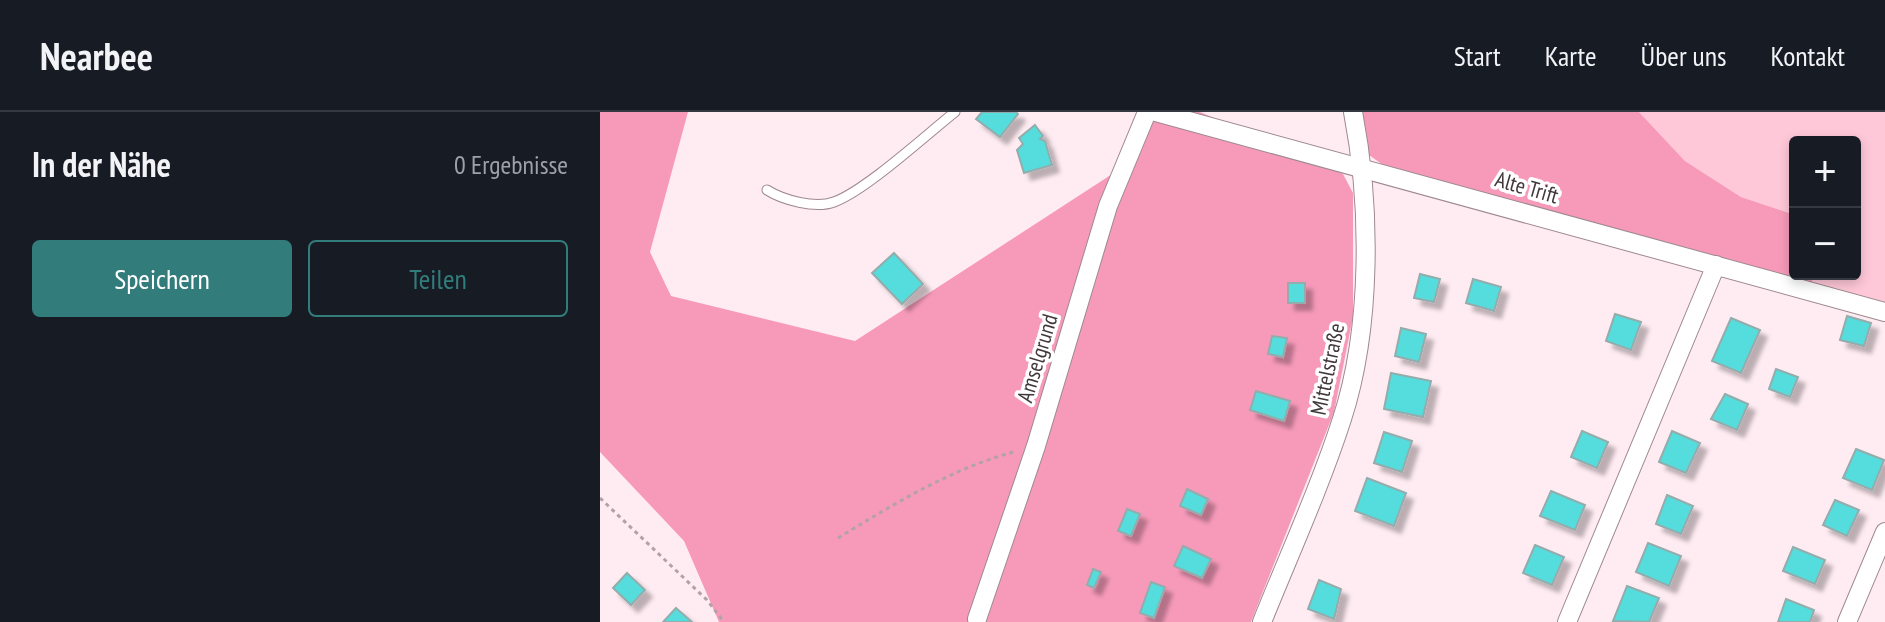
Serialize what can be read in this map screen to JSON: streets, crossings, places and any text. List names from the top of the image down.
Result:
{
  "streets": {
    "street": ["Alte Trift", "Amselgrund", "Mittelstraße"]
  },
  "crossings": [
    ["Alte Trift", "Mittelstraße"]
  ],
  "page": {
    "header": "Nearbee",
    "nav": [
      "Start",
      "Karte",
      "Über uns",
      "Kontakt"
    ],
    "heading": ["In der Nähe", "0 Ergebnisse"],
    "map_buttons": ["+", "−"],
    "buttons": ["Speichern", "Teilen"]
  }
}
